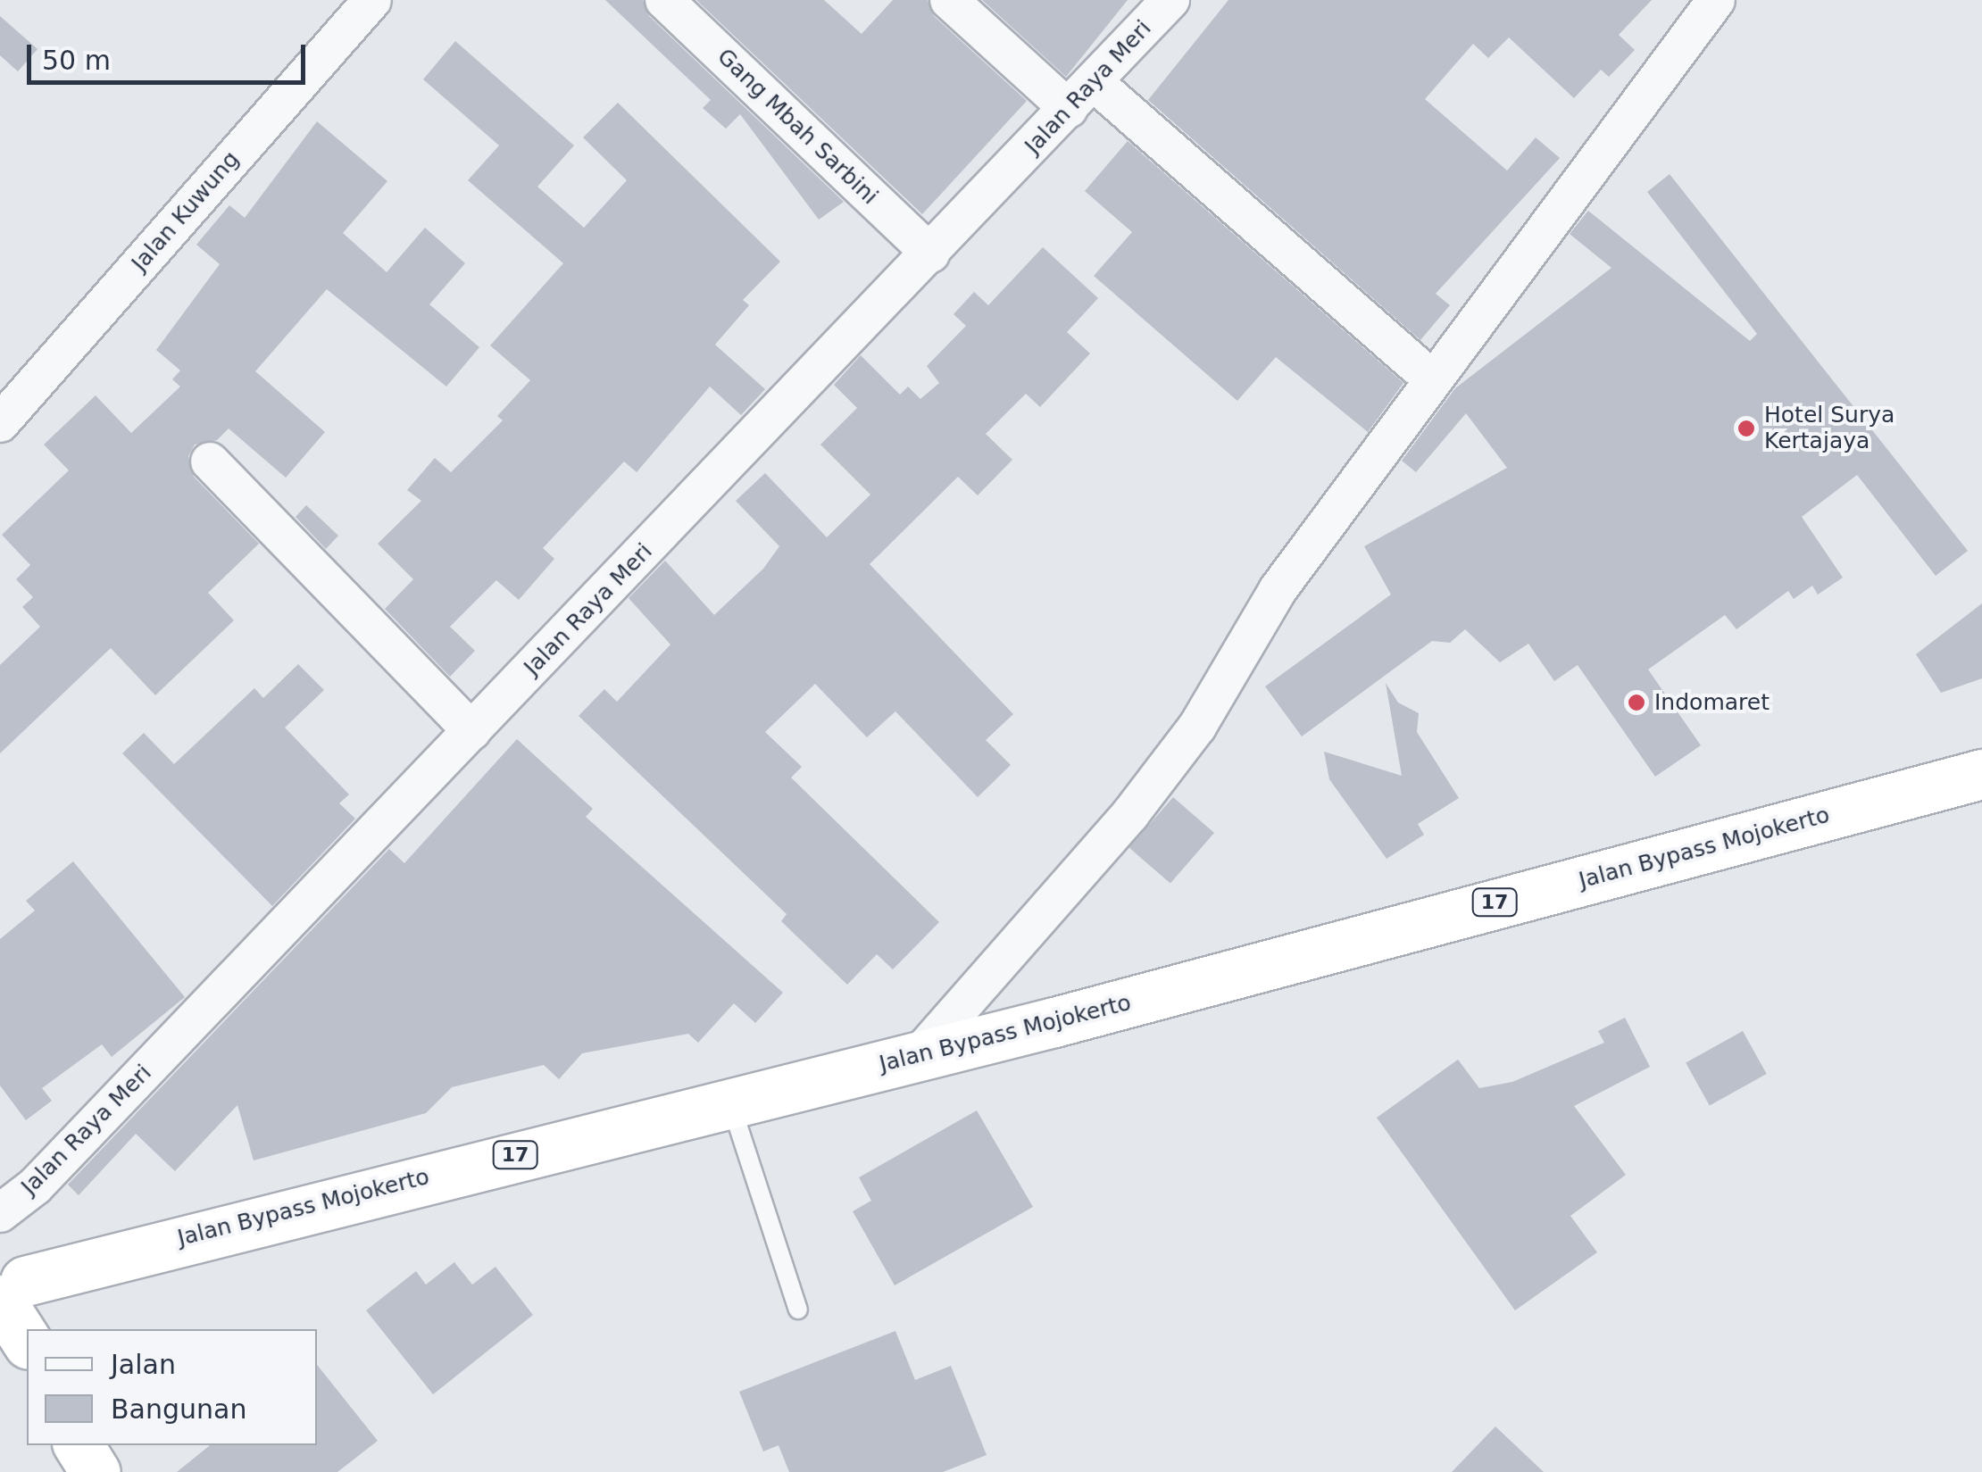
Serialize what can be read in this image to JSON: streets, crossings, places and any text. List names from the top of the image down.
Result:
{
  "streets": {
    "highway": ["Jalan Bypass Mojokerto", "17"],
    "street": ["Jalan Raya Meri", "Gang Mbah Sarbini", "Jalan Kuwung"]
  },
  "crossings": [
    ["Jalan Raya Meri", "Gang Mbah Sarbini"]
  ],
  "places": ["Hotel Surya Kertajaya", "Indomaret"],
  "legend": ["Jalan", "Bangunan"],
  "scale_bar": "50 m"
}
